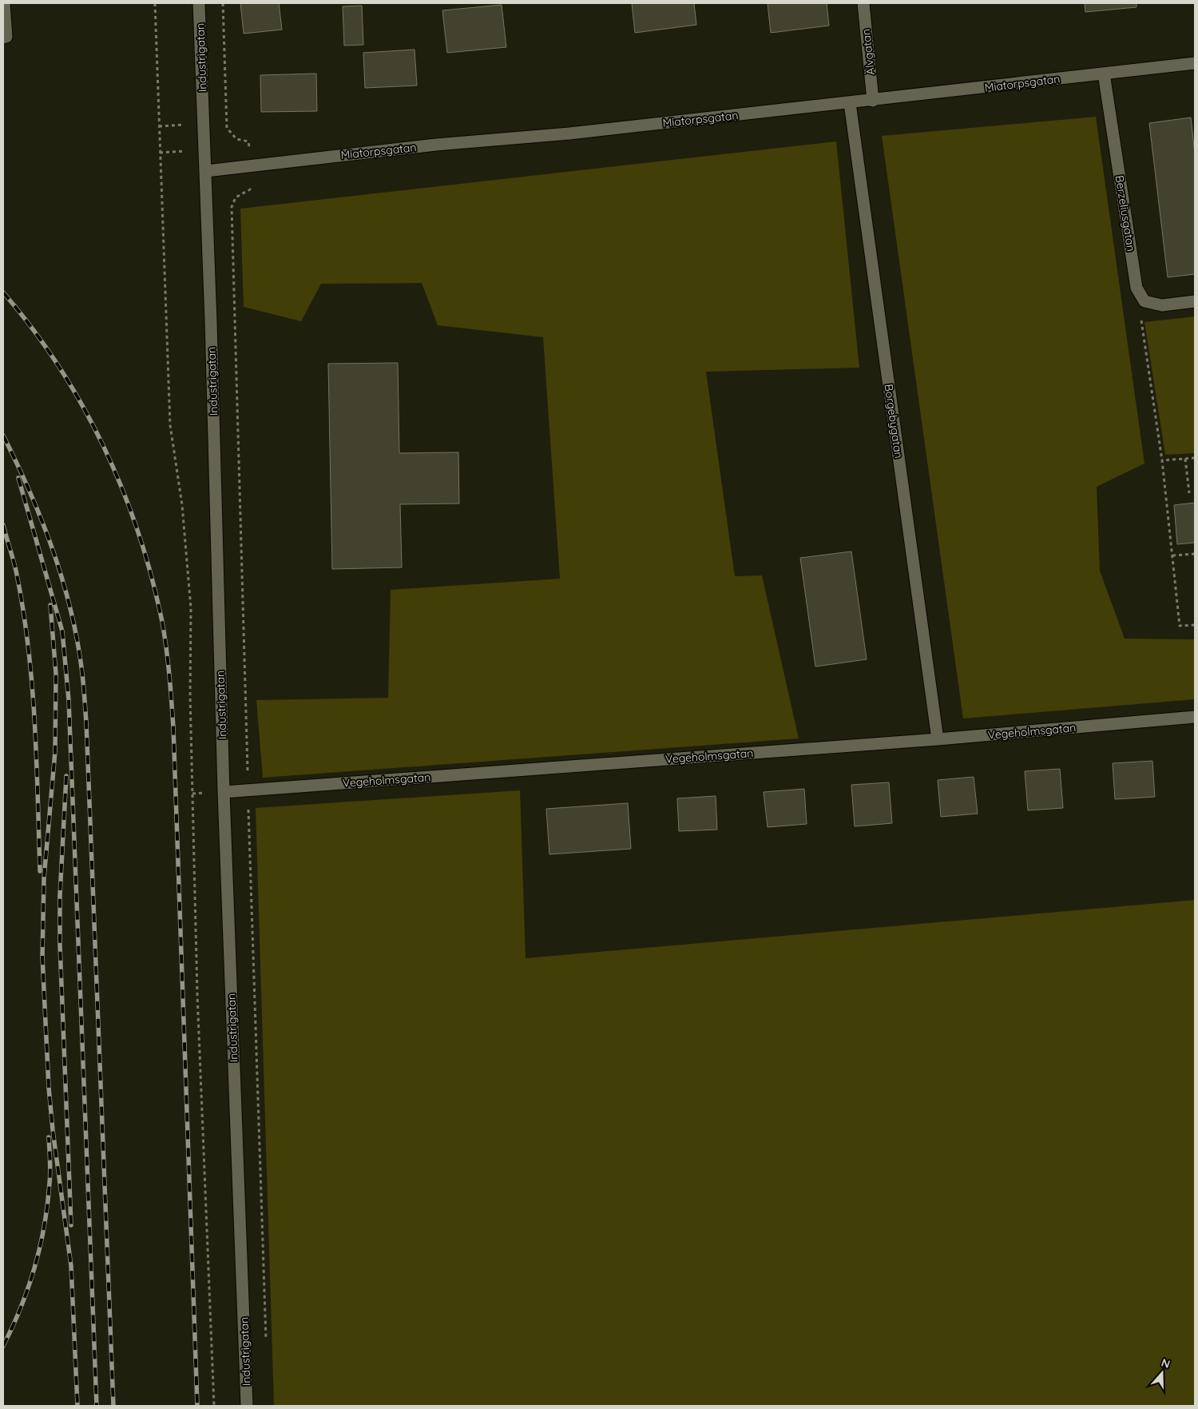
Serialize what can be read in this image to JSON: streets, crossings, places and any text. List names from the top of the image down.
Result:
{
  "streets": {
    "street": [
      "Älvgatan",
      "Industrigatan",
      "Miatorpsgatan",
      "Berzeliusgatan",
      "Borgebygatan",
      "Vegeholmsgatan"
    ]
  },
  "crossings": [
    ["Älvgatan", "Miatorpsgatan"],
    ["Industrigatan", "Miatorpsgatan"],
    ["Industrigatan", "Vegeholmsgatan"],
    ["Miatorpsgatan", "Berzeliusgatan"],
    ["Miatorpsgatan", "Borgebygatan"],
    ["Borgebygatan", "Vegeholmsgatan"]
  ],
  "north": "top"
}
